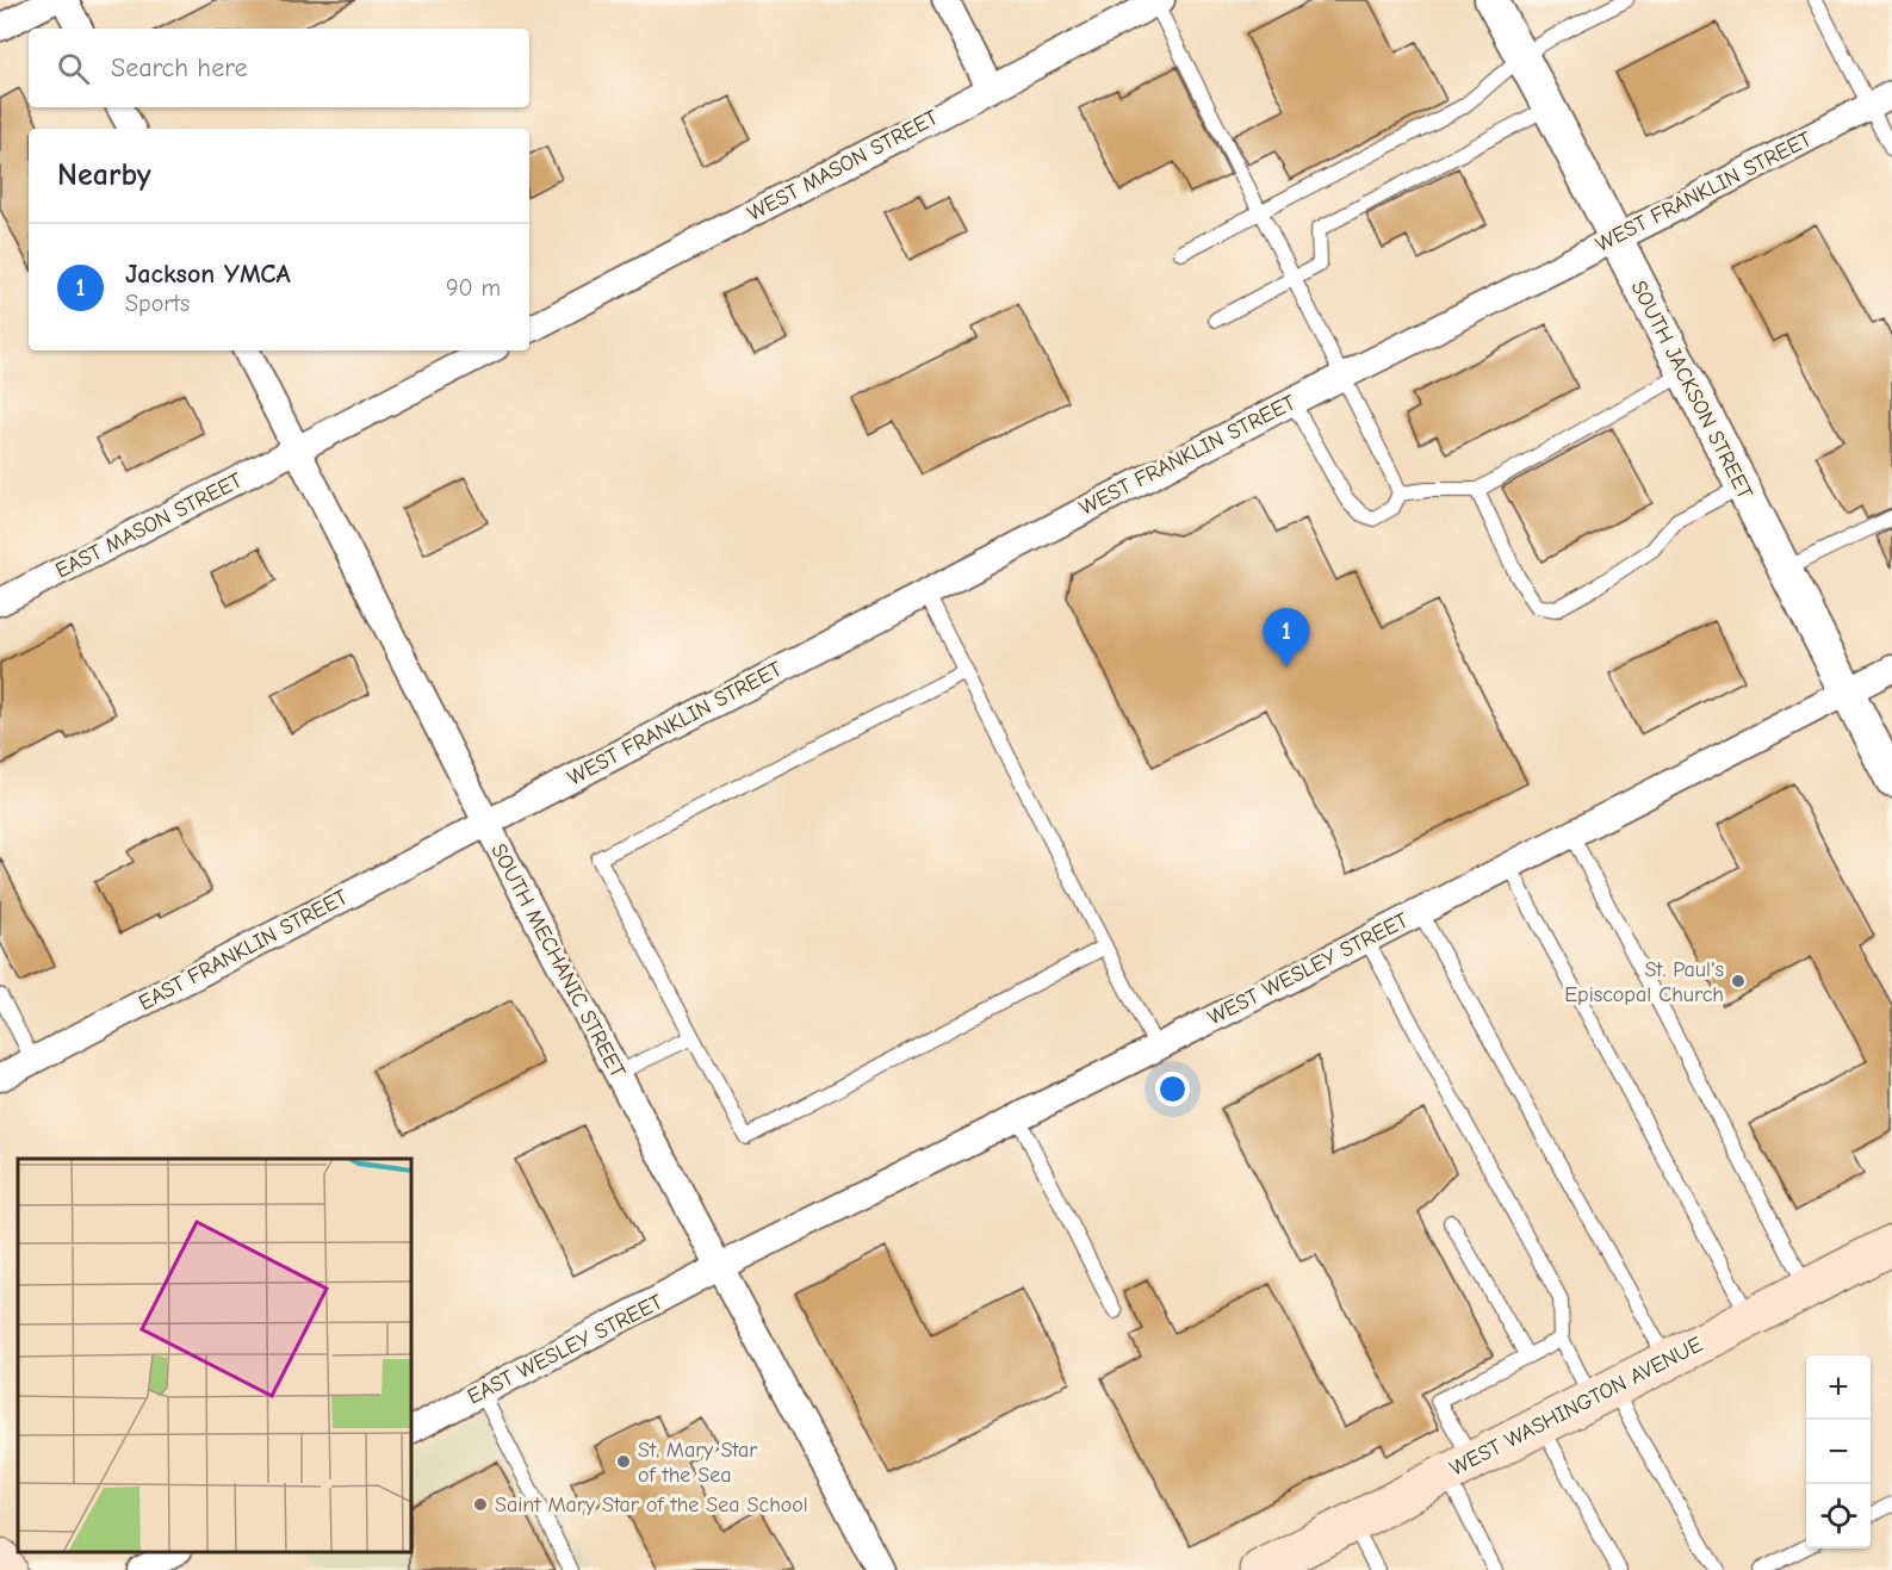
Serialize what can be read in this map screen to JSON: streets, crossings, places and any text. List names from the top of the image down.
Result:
{
  "streets": {
    "main road": ["WEST WASHINGTON AVENUE"],
    "street": [
      "WEST MASON STREET",
      "WEST FRANKLIN STREET",
      "SOUTH JACKSON STREET",
      "EAST MASON STREET",
      "EAST FRANKLIN STREET",
      "SOUTH MECHANIC STREET",
      "WEST WESLEY STREET",
      "EAST WESLEY STREET"
    ]
  },
  "crossings": [
    ["WEST FRANKLIN STREET", "SOUTH JACKSON STREET"],
    ["WEST FRANKLIN STREET", "EAST FRANKLIN STREET"],
    ["WEST FRANKLIN STREET", "SOUTH MECHANIC STREET"],
    ["SOUTH JACKSON STREET", "WEST WESLEY STREET"],
    ["EAST MASON STREET", "SOUTH MECHANIC STREET"],
    ["EAST FRANKLIN STREET", "SOUTH MECHANIC STREET"],
    ["SOUTH MECHANIC STREET", "WEST WESLEY STREET"],
    ["SOUTH MECHANIC STREET", "EAST WESLEY STREET"],
    ["WEST WESLEY STREET", "EAST WESLEY STREET"]
  ],
  "places": ["St. Paul's Episcopal Church", "St. Mary Star of the Sea", "Saint Mary Star of the Sea School"],
  "page": {
    "search": "Search here",
    "heading": "Nearby",
    "list": [
      {
        "mark": "1",
        "name": "Jackson YMCA",
        "note": "Sports",
        "value": "90 m"
      }
    ],
    "pins": "1",
    "map_buttons": ["+", "−"]
  }
}
